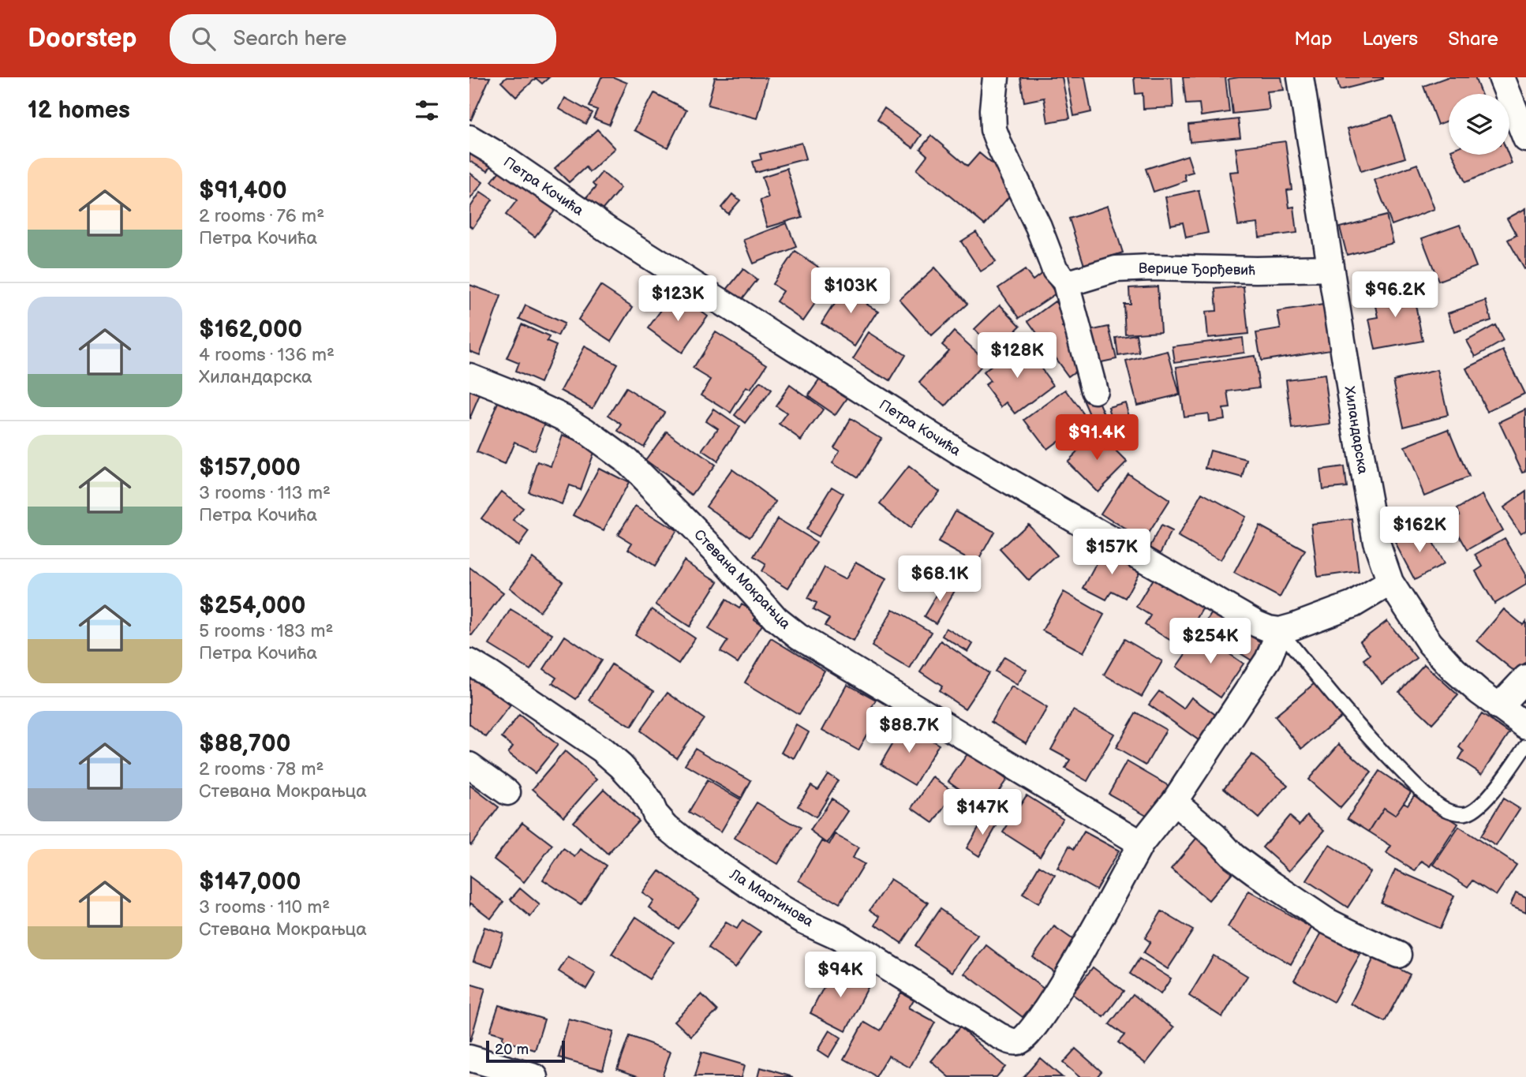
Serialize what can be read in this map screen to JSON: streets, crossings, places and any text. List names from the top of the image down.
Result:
{
  "streets": {
    "street": [
      "Петра Кочића",
      "Верице Ђорђевић",
      "Хиландарска",
      "Стевана Мокрањца",
      "Ла Мартинова"
    ]
  },
  "crossings": [
    ["Верице Ђорђевић", "Хиландарска"],
    ["Стевана Мокрањца", "Ла Мартинова"]
  ],
  "scale_bar": "20 m",
  "page": {
    "header": "Doorstep",
    "search": "Search here",
    "nav": ["Map", "Layers", "Share"],
    "heading": "12 homes",
    "list": [
      {
        "name": "$91,400",
        "note": "2 rooms · 76 m² · Петра Кочића"
      },
      {
        "name": "$162,000",
        "note": "4 rooms · 136 m² · Хиландарска"
      },
      {
        "name": "$157,000",
        "note": "3 rooms · 113 m² · Петра Кочића"
      },
      {
        "name": "$254,000",
        "note": "5 rooms · 183 m² · Петра Кочића"
      },
      {
        "name": "$88,700",
        "note": "2 rooms · 78 m² · Стевана Мокрањца"
      },
      {
        "name": "$147,000",
        "note": "3 rooms · 110 m² · Стевана Мокрањца"
      }
    ],
    "price": [
      "$103K",
      "$96.2K",
      "$123K",
      "$128K",
      "$91.4K",
      "$162K",
      "$157K",
      "$68.1K",
      "$254K",
      "$88.7K",
      "$147K",
      "$94K"
    ],
    "scale": "20 m"
  }
}
